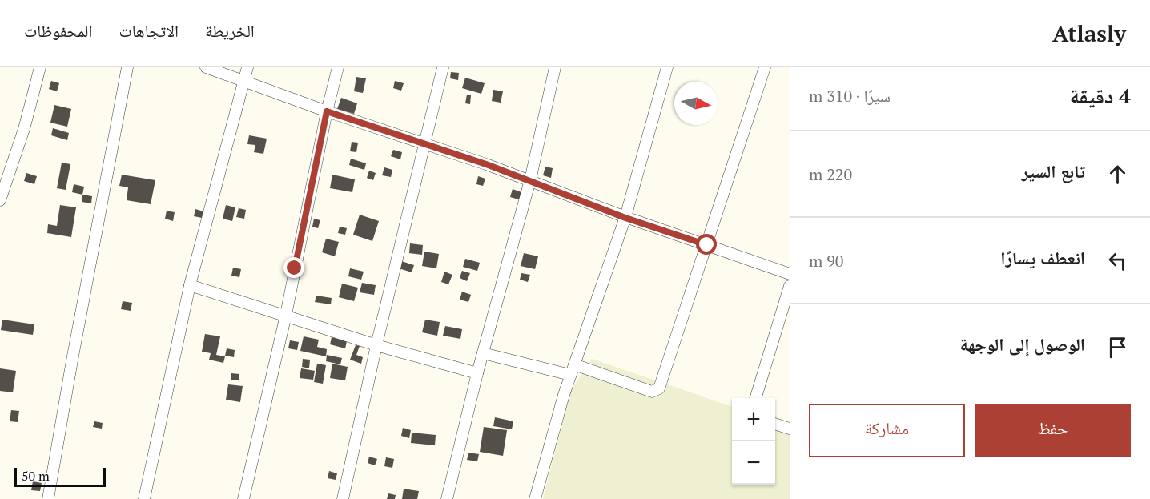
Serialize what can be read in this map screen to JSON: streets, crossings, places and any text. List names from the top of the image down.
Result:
{
  "scale_bar": "50 m",
  "north": "right",
  "page": {
    "header": "Atlasly",
    "nav": ["الخريطة", "الاتجاهات", "المحفوظات"],
    "heading": ["4 دقيقة", "سيرًا · 310 m"],
    "list": [
      ["تابع السير", "220 m"],
      ["انعطف يسارًا", "90 m"],
      "الوصول إلى الوجهة"
    ],
    "buttons": ["حفظ", "مشاركة"],
    "map_buttons": ["+", "−"],
    "scale": "50 m"
  }
}
